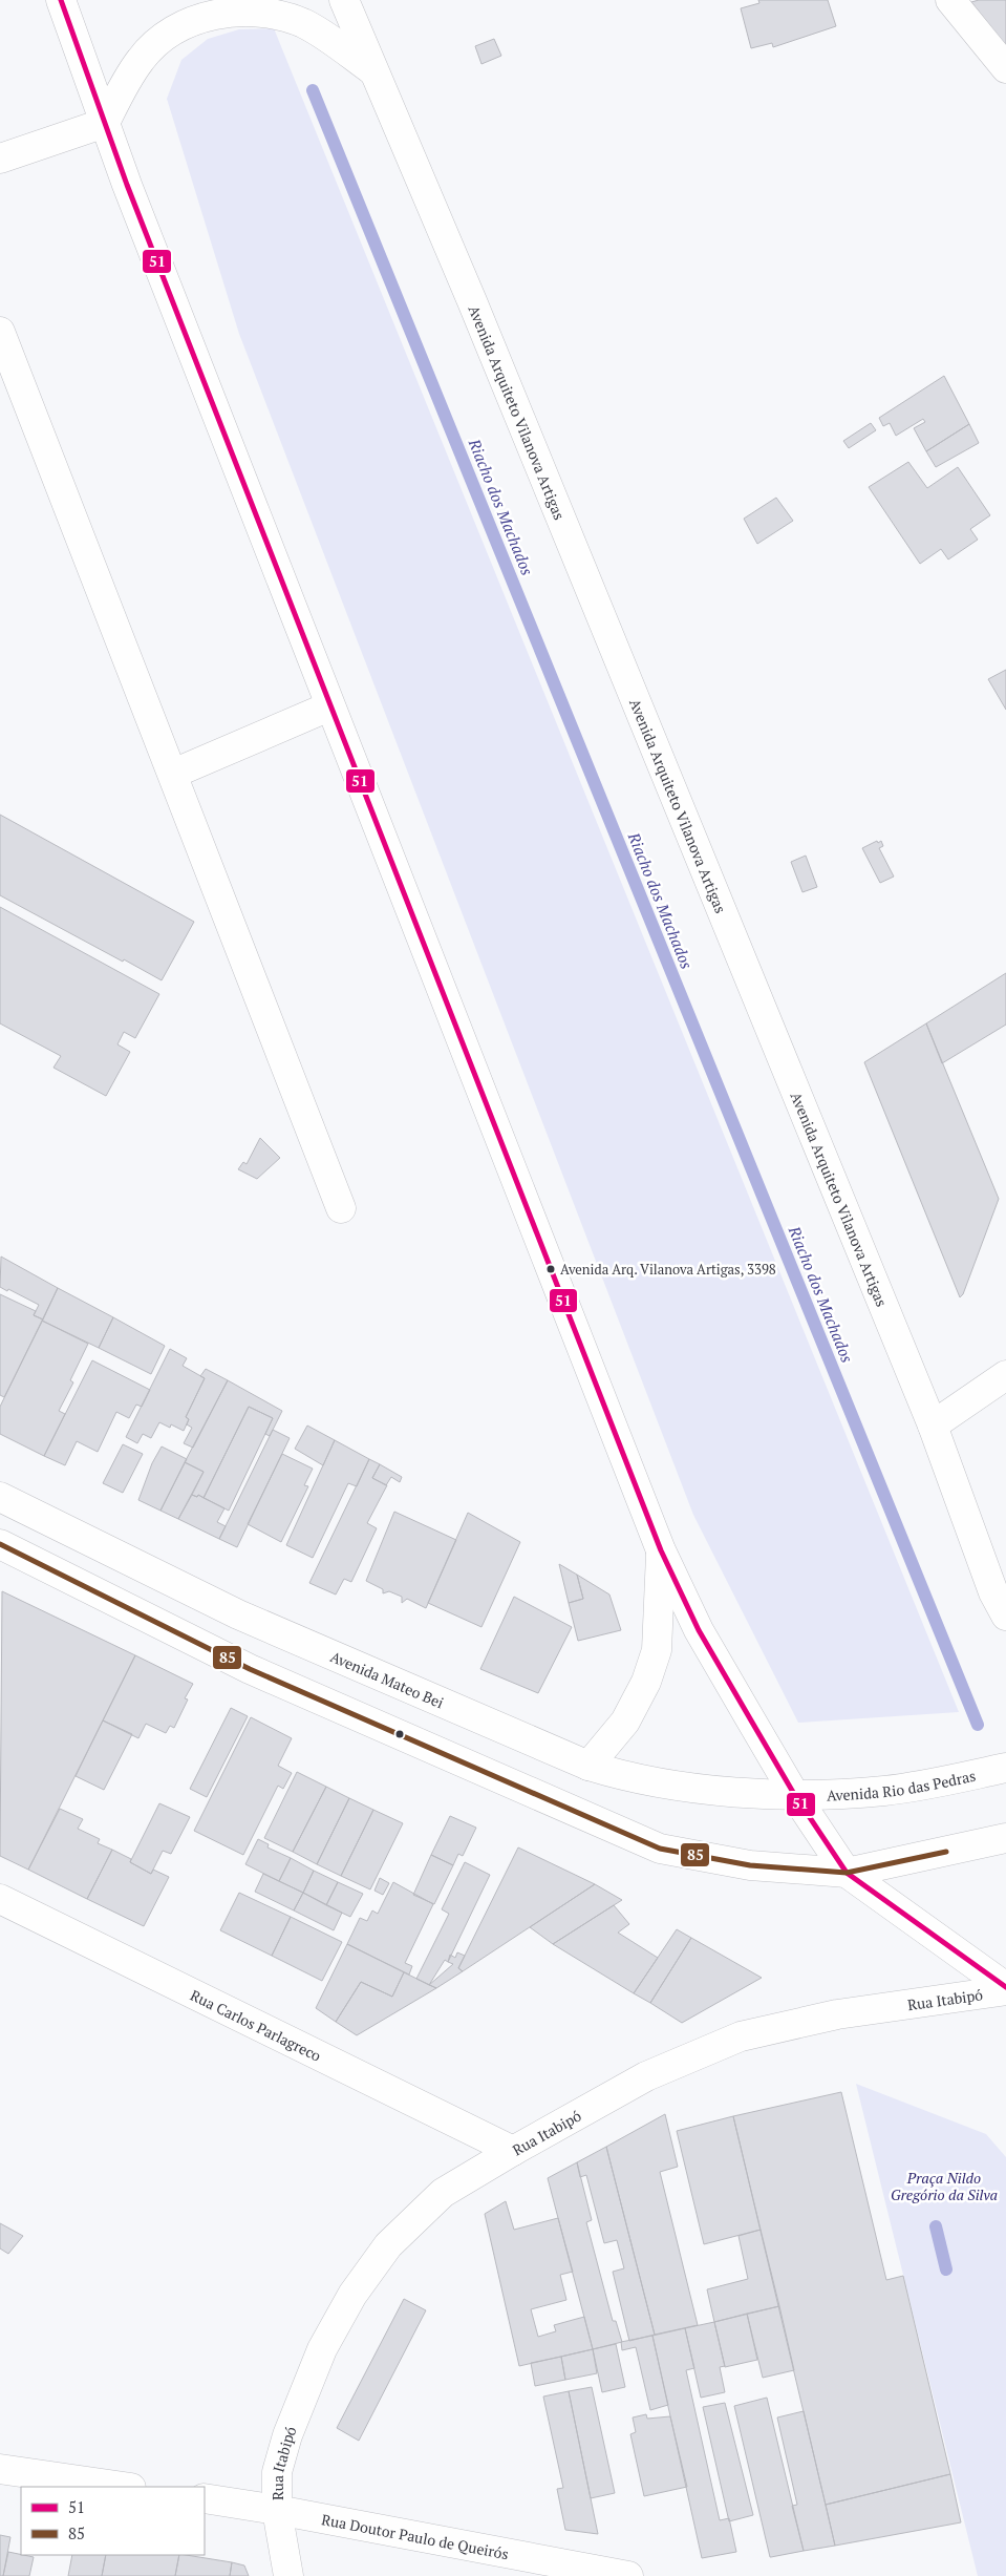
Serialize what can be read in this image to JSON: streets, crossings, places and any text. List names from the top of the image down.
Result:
{
  "streets": {
    "main road": [
      "Avenida Arquiteto Vilanova Artigas",
      "Avenida Mateo Bei",
      "Avenida Rio das Pedras",
      "Rua Itabipó",
      "Rua Carlos Parlagreco",
      "Rua Doutor Paulo de Queirós"
    ]
  },
  "crossings": [
    ["Avenida Mateo Bei", "Avenida Rio das Pedras"],
    ["Rua Itabipó", "Rua Carlos Parlagreco"],
    ["Rua Itabipó", "Rua Doutor Paulo de Queirós"]
  ],
  "water": ["Riacho dos Machados"],
  "parks": ["Praça Nildo Gregório da Silva"],
  "places": ["Avenida Arq. Vilanova Artigas, 3398"],
  "lines": ["transit line 51", "transit line 85"],
  "legend": ["51", "85"]
}
